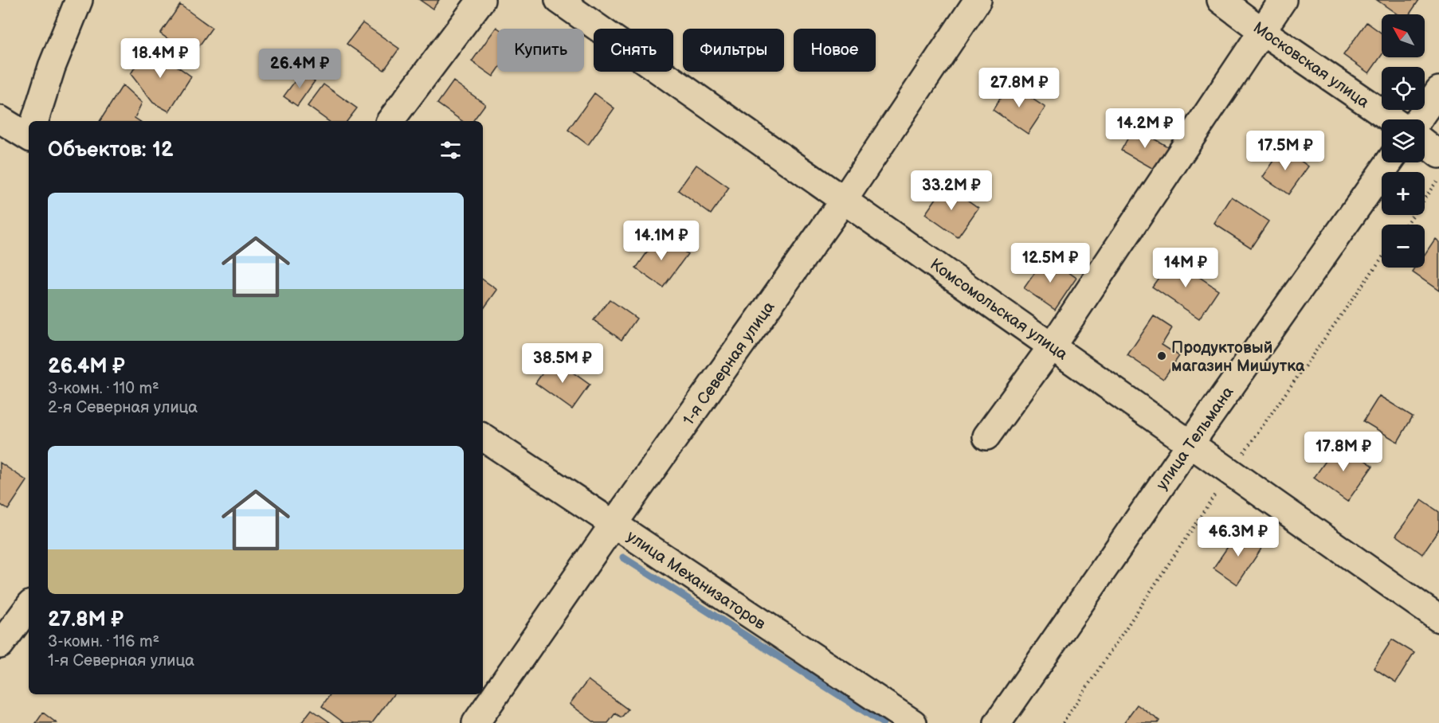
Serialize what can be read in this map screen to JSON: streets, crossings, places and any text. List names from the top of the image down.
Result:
{
  "streets": {
    "street": [
      "Московская улица",
      "Комсомольская улица",
      "1-я Северная улица",
      "улица Тельмана",
      "улица Механизаторов"
    ]
  },
  "crossings": [
    ["Комсомольская улица", "1-я Северная улица"],
    ["Комсомольская улица", "улица Тельмана"],
    ["1-я Северная улица", "улица Механизаторов"]
  ],
  "places": ["Продуктовый магазин Мишутка"],
  "north": "top left",
  "page": {
    "map_buttons": ["+", "−"],
    "chip": [
      "Купить",
      "Снять",
      "Фильтры",
      "Новое"
    ],
    "price": [
      "18.4M ₽",
      "26.4M ₽",
      "27.8M ₽",
      "14.2M ₽",
      "17.5M ₽",
      "33.2M ₽",
      "14.1M ₽",
      "12.5M ₽",
      "14M ₽",
      "38.5M ₽",
      "17.8M ₽",
      "46.3M ₽"
    ],
    "heading": "Объектов: 12",
    "list": [
      {
        "name": "26.4M ₽",
        "note": "3-комн. · 110 m² · 2-я Северная улица"
      },
      {
        "name": "27.8M ₽",
        "note": "3-комн. · 116 m² · 1-я Северная улица"
      }
    ]
  }
}
